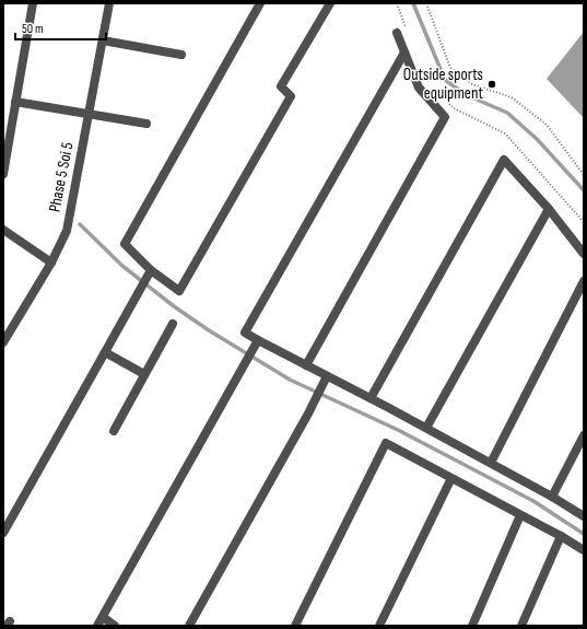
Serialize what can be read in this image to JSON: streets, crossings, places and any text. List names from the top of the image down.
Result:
{
  "streets": {
    "street": ["Phase 5 Soi 5"]
  },
  "places": ["Outside sports equipment"],
  "scale_bar": "50 m"
}
